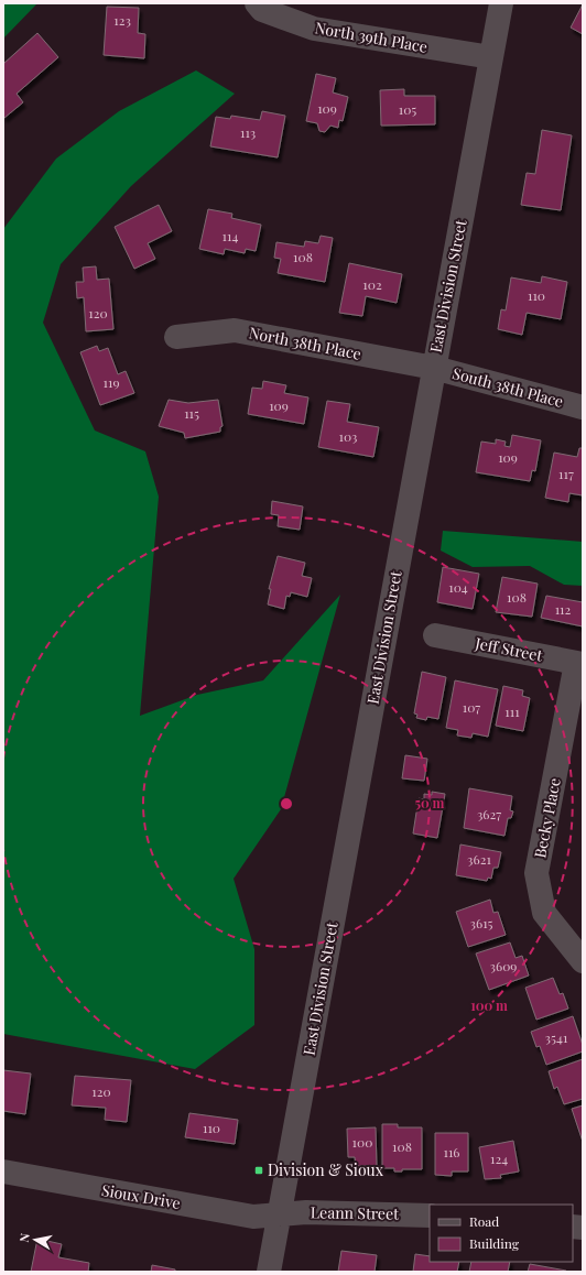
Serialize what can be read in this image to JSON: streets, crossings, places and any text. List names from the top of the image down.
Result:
{
  "streets": {
    "street": [
      "North 39th Place",
      "East Division Street",
      "North 38th Place",
      "South 38th Place",
      "Jeff Street",
      "Becky Place",
      "Sioux Drive",
      "Leann Street"
    ]
  },
  "crossings": [
    ["North 39th Place", "East Division Street"],
    ["East Division Street", "North 38th Place"],
    ["East Division Street", "South 38th Place"],
    ["East Division Street", "Sioux Drive"],
    ["East Division Street", "Leann Street"],
    ["North 38th Place", "South 38th Place"],
    ["Jeff Street", "Becky Place"],
    ["Sioux Drive", "Leann Street"]
  ],
  "places": {
    "transit": ["Division & Sioux"]
  },
  "house_numbers": [
    "123",
    "109",
    "105",
    "113",
    "114",
    "108",
    "102",
    "110",
    "120",
    "119",
    "109",
    "115",
    "103",
    "109",
    "117",
    "104",
    "108",
    "112",
    "107",
    "111",
    "3627",
    "3621",
    "3615",
    "3609",
    "3541",
    "120",
    "110",
    "100",
    "108",
    "116",
    "124"
  ],
  "legend": ["Road", "Building"],
  "north": "left",
  "rings": ["50 m", "100 m"]
}
